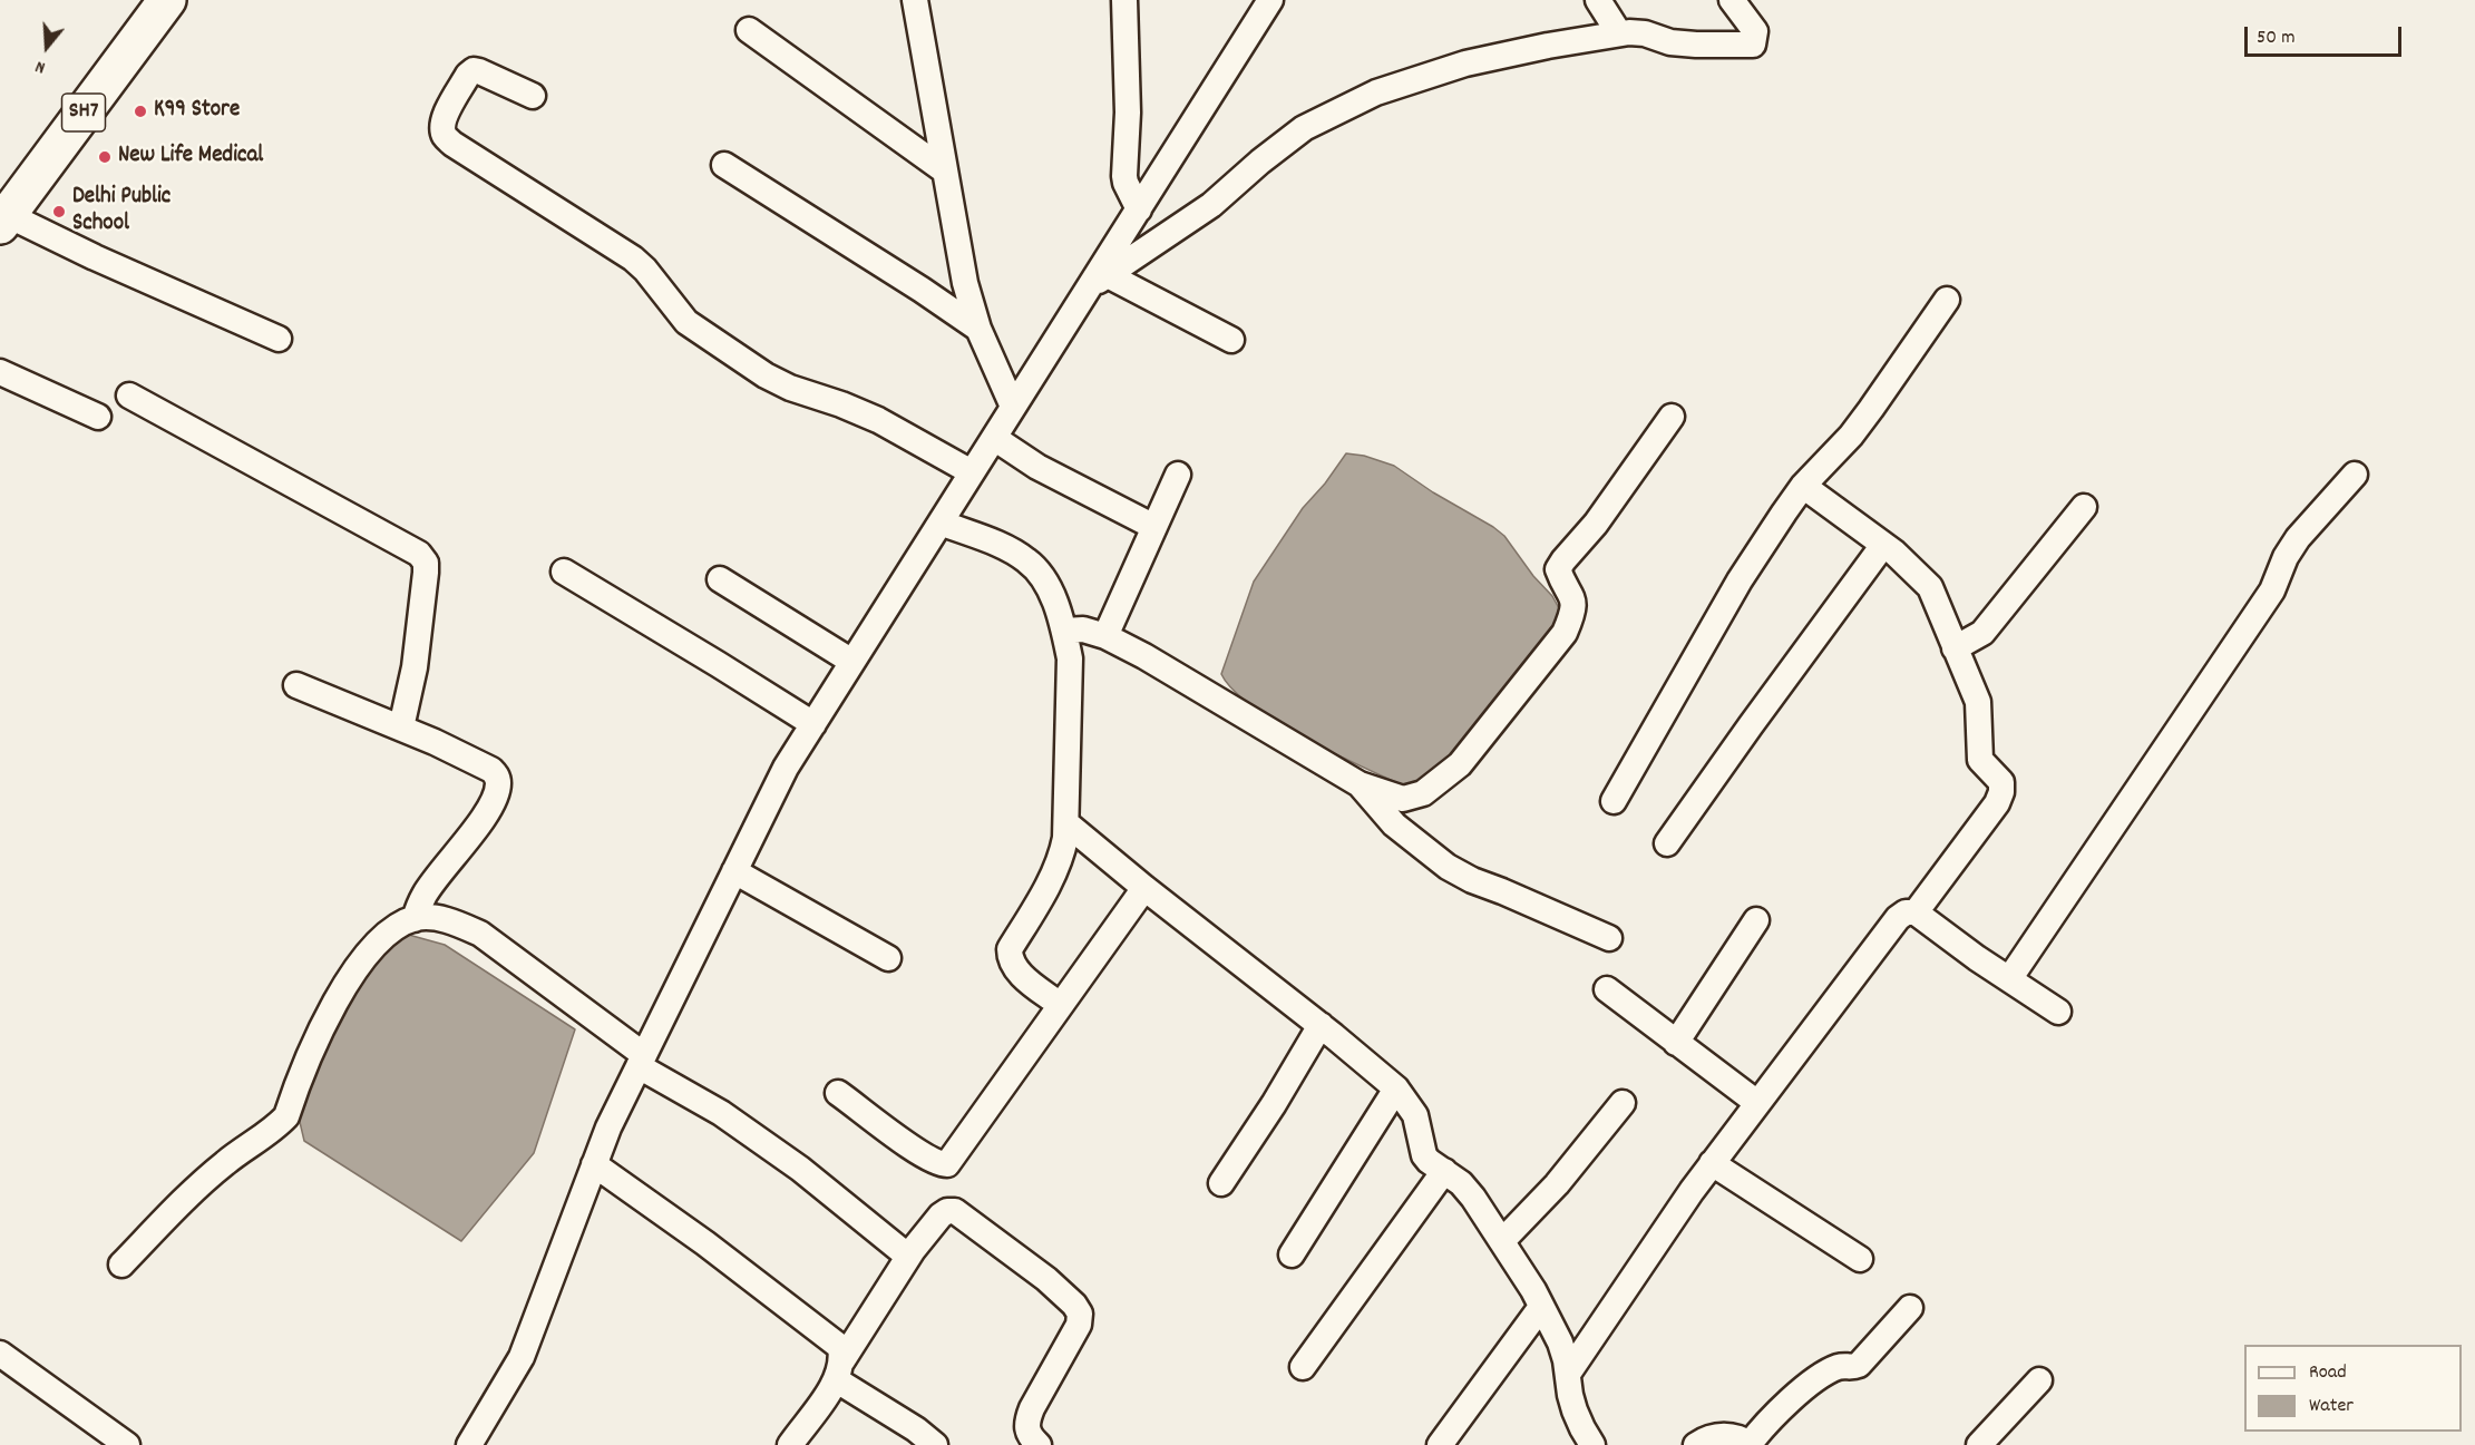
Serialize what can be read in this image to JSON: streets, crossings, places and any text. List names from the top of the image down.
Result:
{
  "streets": {
    "main road": ["SH7"]
  },
  "places": ["K99 Store", "New Life Medical", "Delhi Public School"],
  "legend": ["Road", "Water"],
  "scale_bar": "50 m",
  "north": "bottom"
}
